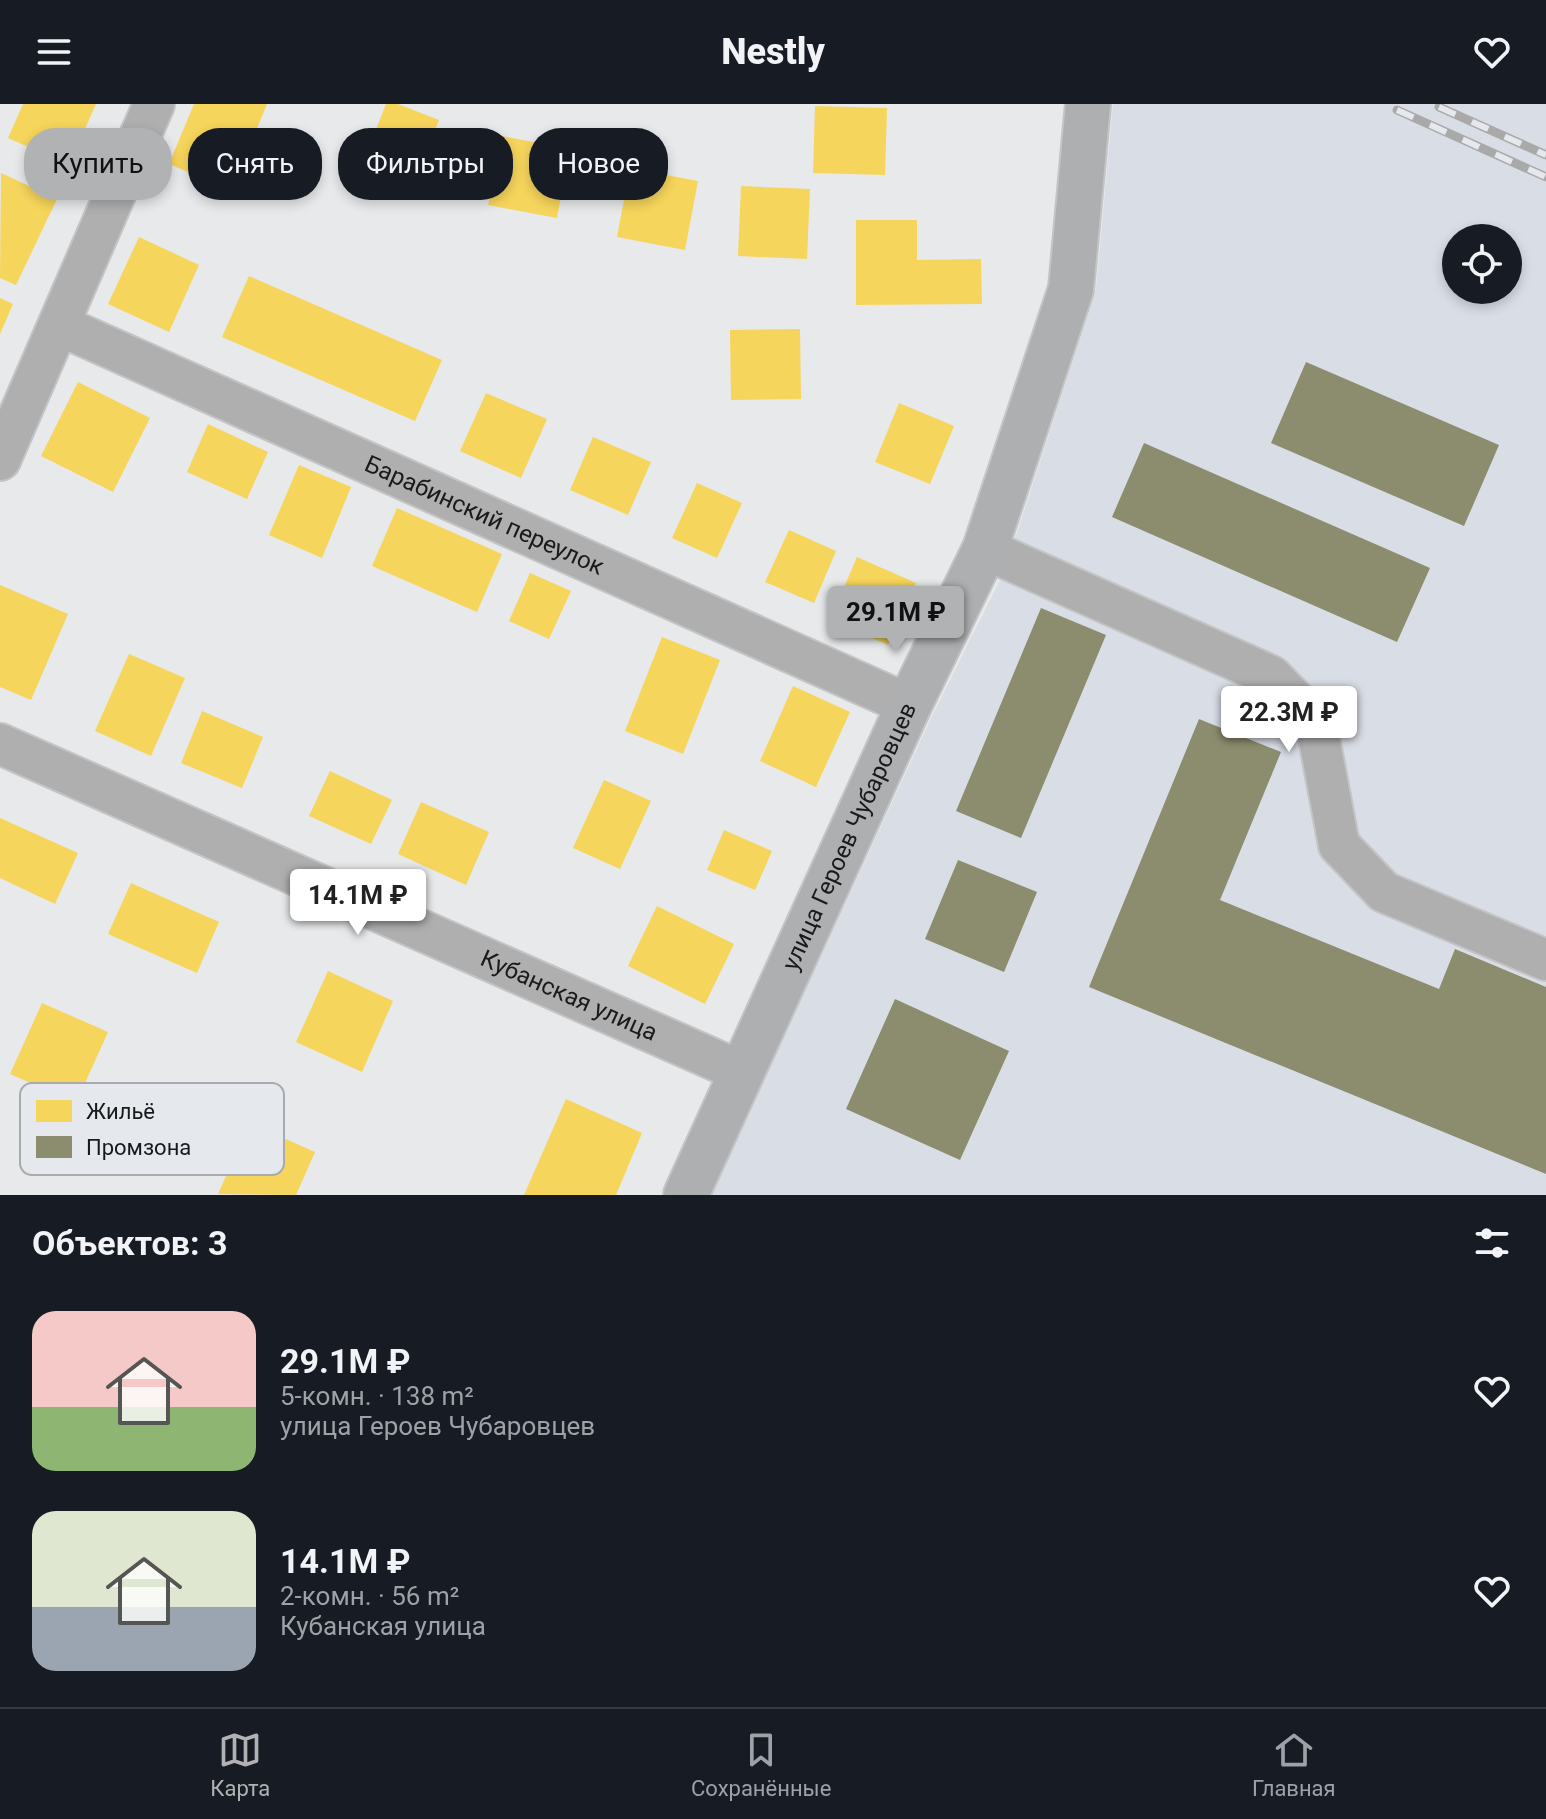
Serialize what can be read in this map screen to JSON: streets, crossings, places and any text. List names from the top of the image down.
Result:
{
  "streets": {
    "street": ["Барабинский переулок", "улица Героев Чубаровцев", "Кубанская улица"]
  },
  "crossings": [
    ["Барабинский переулок", "улица Героев Чубаровцев"],
    ["улица Героев Чубаровцев", "Кубанская улица"]
  ],
  "legend": ["Жильё", "Промзона"],
  "page": {
    "header": "Nestly",
    "chip": [
      "Купить",
      "Снять",
      "Фильтры",
      "Новое"
    ],
    "price": ["29.1M ₽", "22.3M ₽", "14.1M ₽"],
    "heading": "Объектов: 3",
    "list": [
      {
        "name": "29.1M ₽",
        "note": "5-комн. · 138 m² · улица Героев Чубаровцев"
      },
      {
        "name": "14.1M ₽",
        "note": "2-комн. · 56 m² · Кубанская улица"
      }
    ],
    "tabs": ["Карта", "Сохранённые", "Главная"]
  }
}
